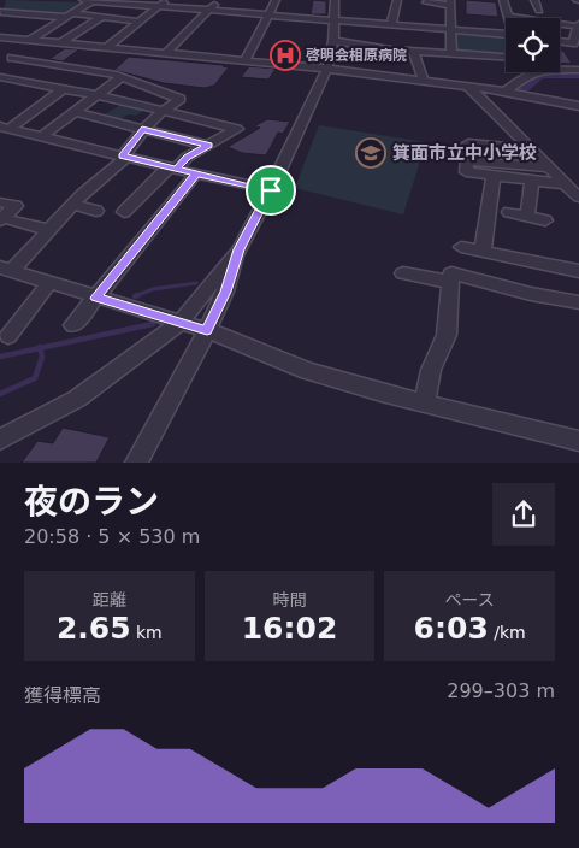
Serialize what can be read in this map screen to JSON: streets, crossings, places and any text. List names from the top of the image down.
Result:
{
  "places": {
    "hospital": ["啓明会相原病院"],
    "school or university": ["箕面市立中小学校"]
  },
  "page": {
    "heading": ["夜のラン", "20:58 · 5 × 530 m"],
    "stats": [
      ["距離", "2.65 km"],
      ["時間", "16:02"],
      ["ペース", "6:03 /km"]
    ],
    "chart": ["獲得標高", "299–303 m"]
  }
}
